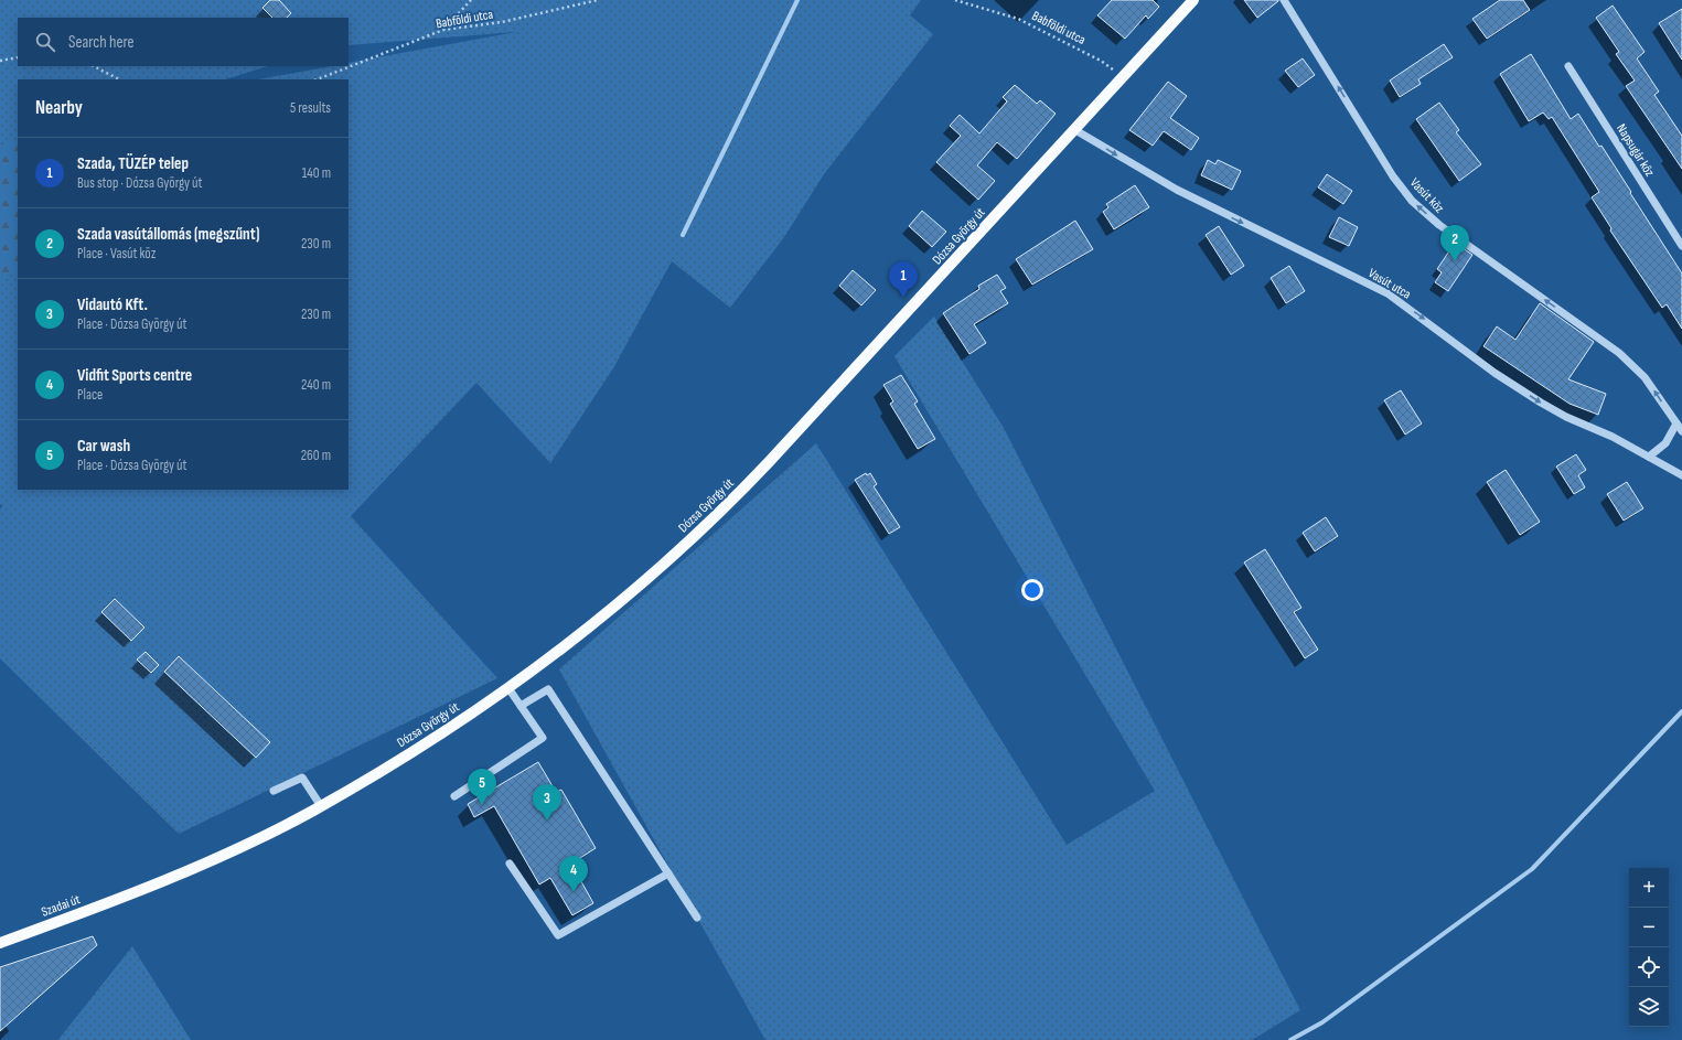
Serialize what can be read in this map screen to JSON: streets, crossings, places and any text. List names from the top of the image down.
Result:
{
  "streets": {
    "main road": ["Dózsa György út", "Szadai út"],
    "street": ["Napsugár köz", "Vasút köz", "Vasút utca"],
    "path": ["Babföldi utca"]
  },
  "crossings": [
    ["Babföldi utca", "Dózsa György út"],
    ["Dózsa György út", "Vasút utca"],
    ["Dózsa György út", "Szadai út"]
  ],
  "one_way": ["Vasút köz", "Vasút utca"],
  "page": {
    "search": "Search here",
    "heading": ["Nearby", "5 results"],
    "list": [
      {
        "mark": "1",
        "name": "Szada, TÜZÉP telep",
        "note": "Bus stop · Dózsa György út",
        "value": "140 m"
      },
      {
        "mark": "2",
        "name": "Szada vasútállomás (megszűnt)",
        "note": "Place · Vasút köz",
        "value": "230 m"
      },
      {
        "mark": "3",
        "name": "Vidautó Kft.",
        "note": "Place · Dózsa György út",
        "value": "230 m"
      },
      {
        "mark": "4",
        "name": "Vidfit Sports centre",
        "note": "Place",
        "value": "240 m"
      },
      {
        "mark": "5",
        "name": "Car wash",
        "note": "Place · Dózsa György út",
        "value": "260 m"
      }
    ],
    "pins": [
      "2",
      "1",
      "5",
      "3",
      "4"
    ],
    "map_buttons": ["+", "−"]
  }
}
